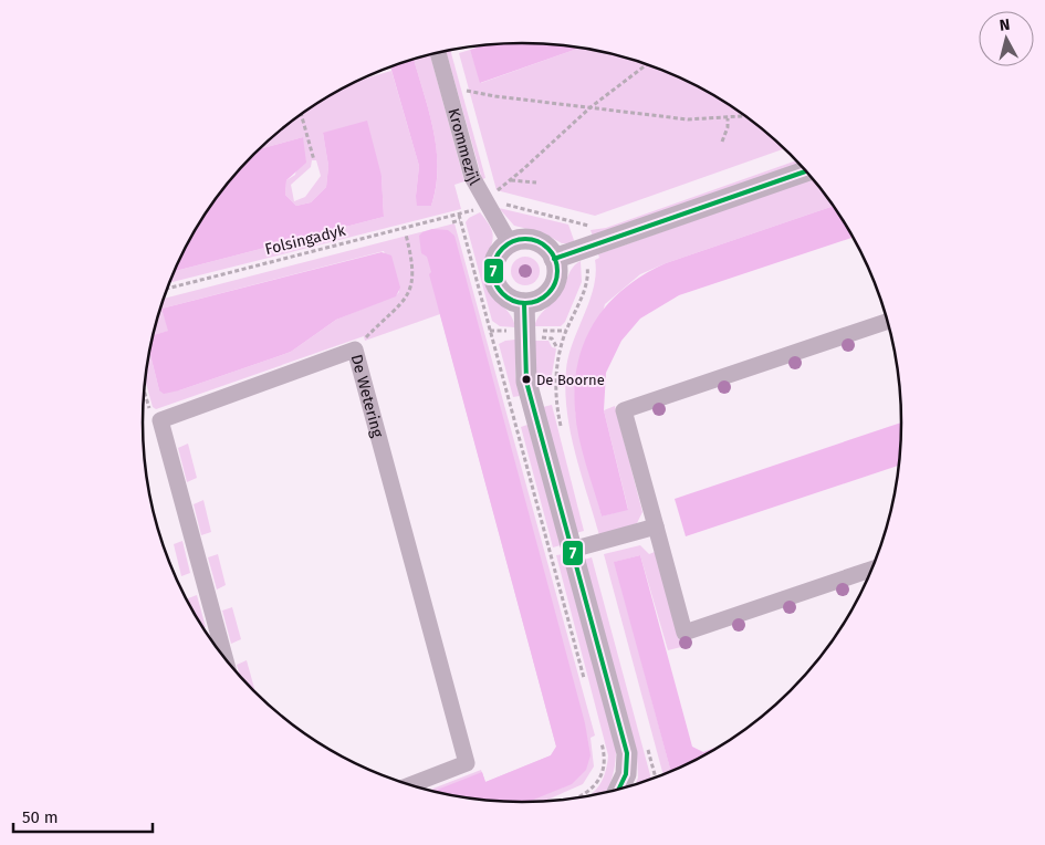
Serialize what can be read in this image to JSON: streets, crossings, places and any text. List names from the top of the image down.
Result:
{
  "streets": {
    "street": ["Krommezijl", "De Wetering"],
    "path": ["Folsingadyk"]
  },
  "places": ["De Boorne"],
  "lines": ["transit line 7"],
  "scale_bar": "50 m",
  "north": "top"
}
